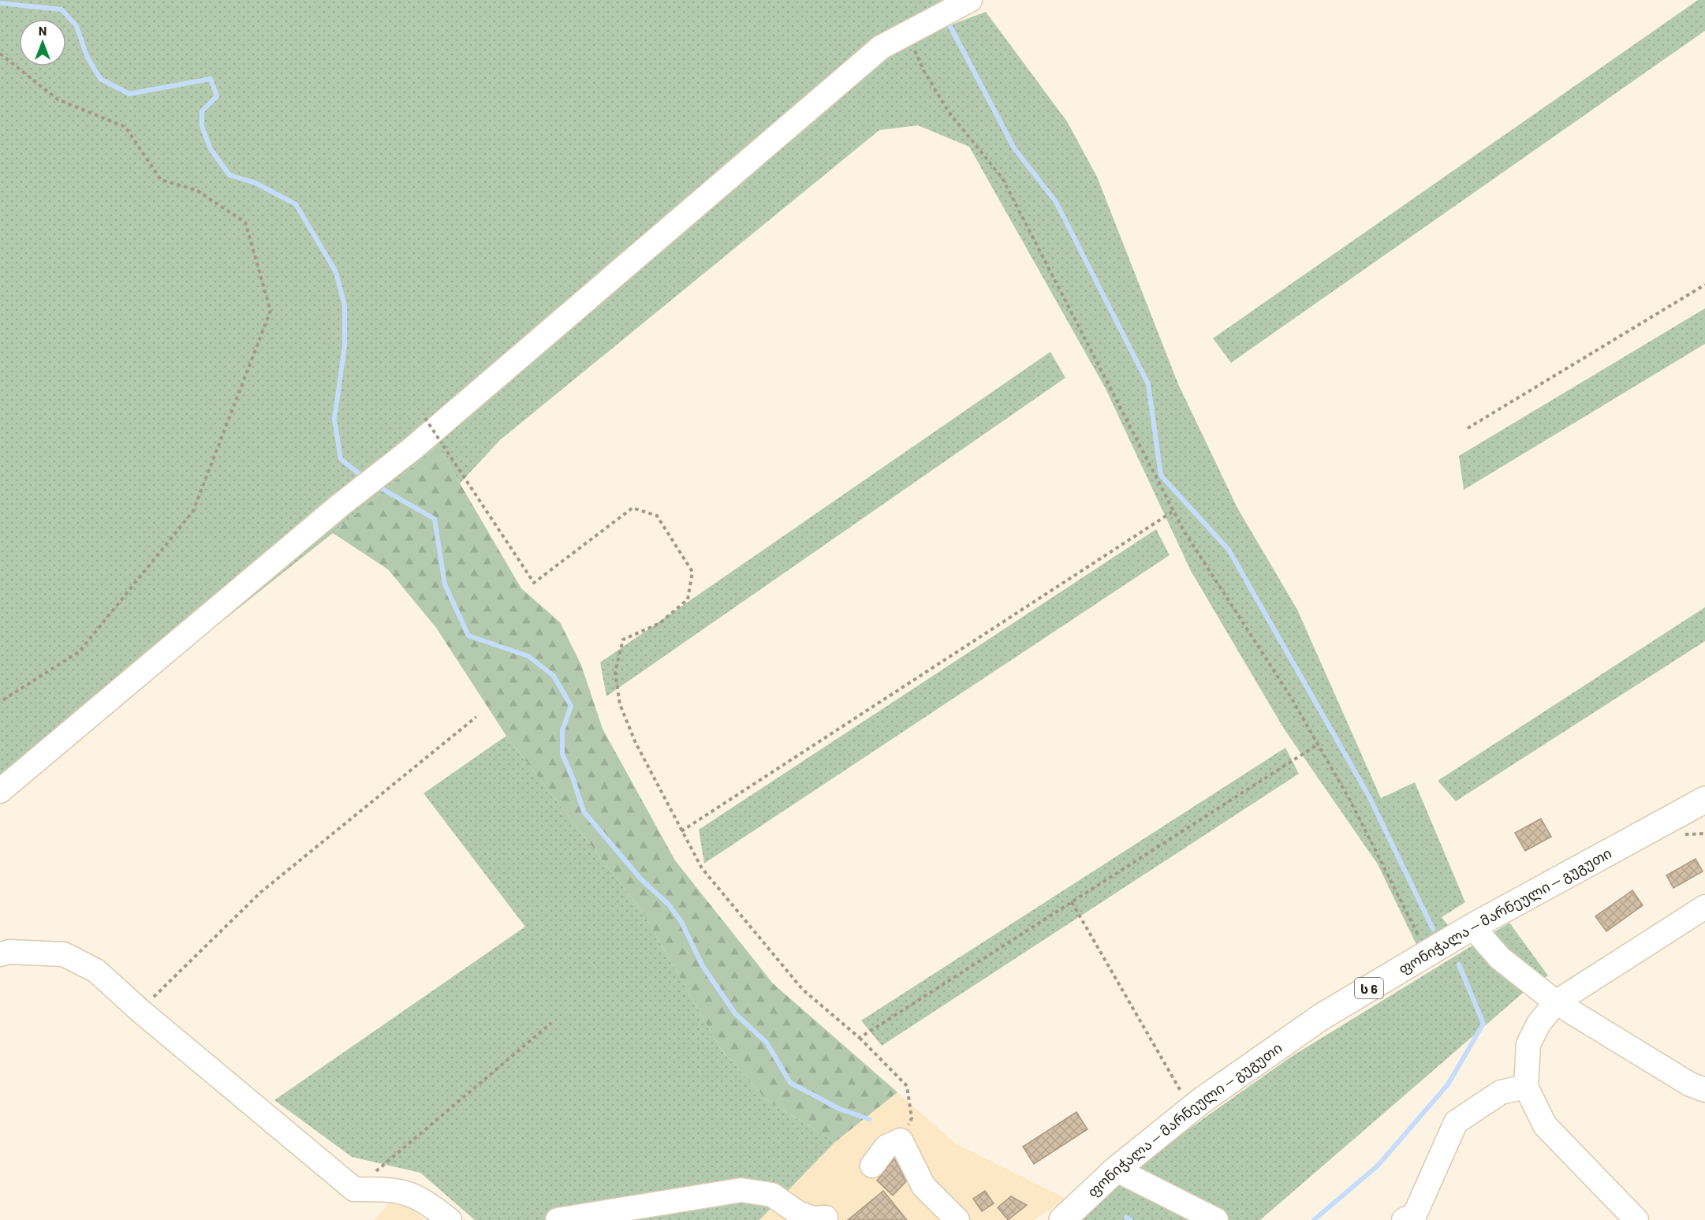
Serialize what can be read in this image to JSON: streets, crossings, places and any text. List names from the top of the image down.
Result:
{
  "streets": {
    "highway": ["ფონიჭალა — მარნეული — გუგუთი", "ს 6"]
  },
  "north": "top"
}
